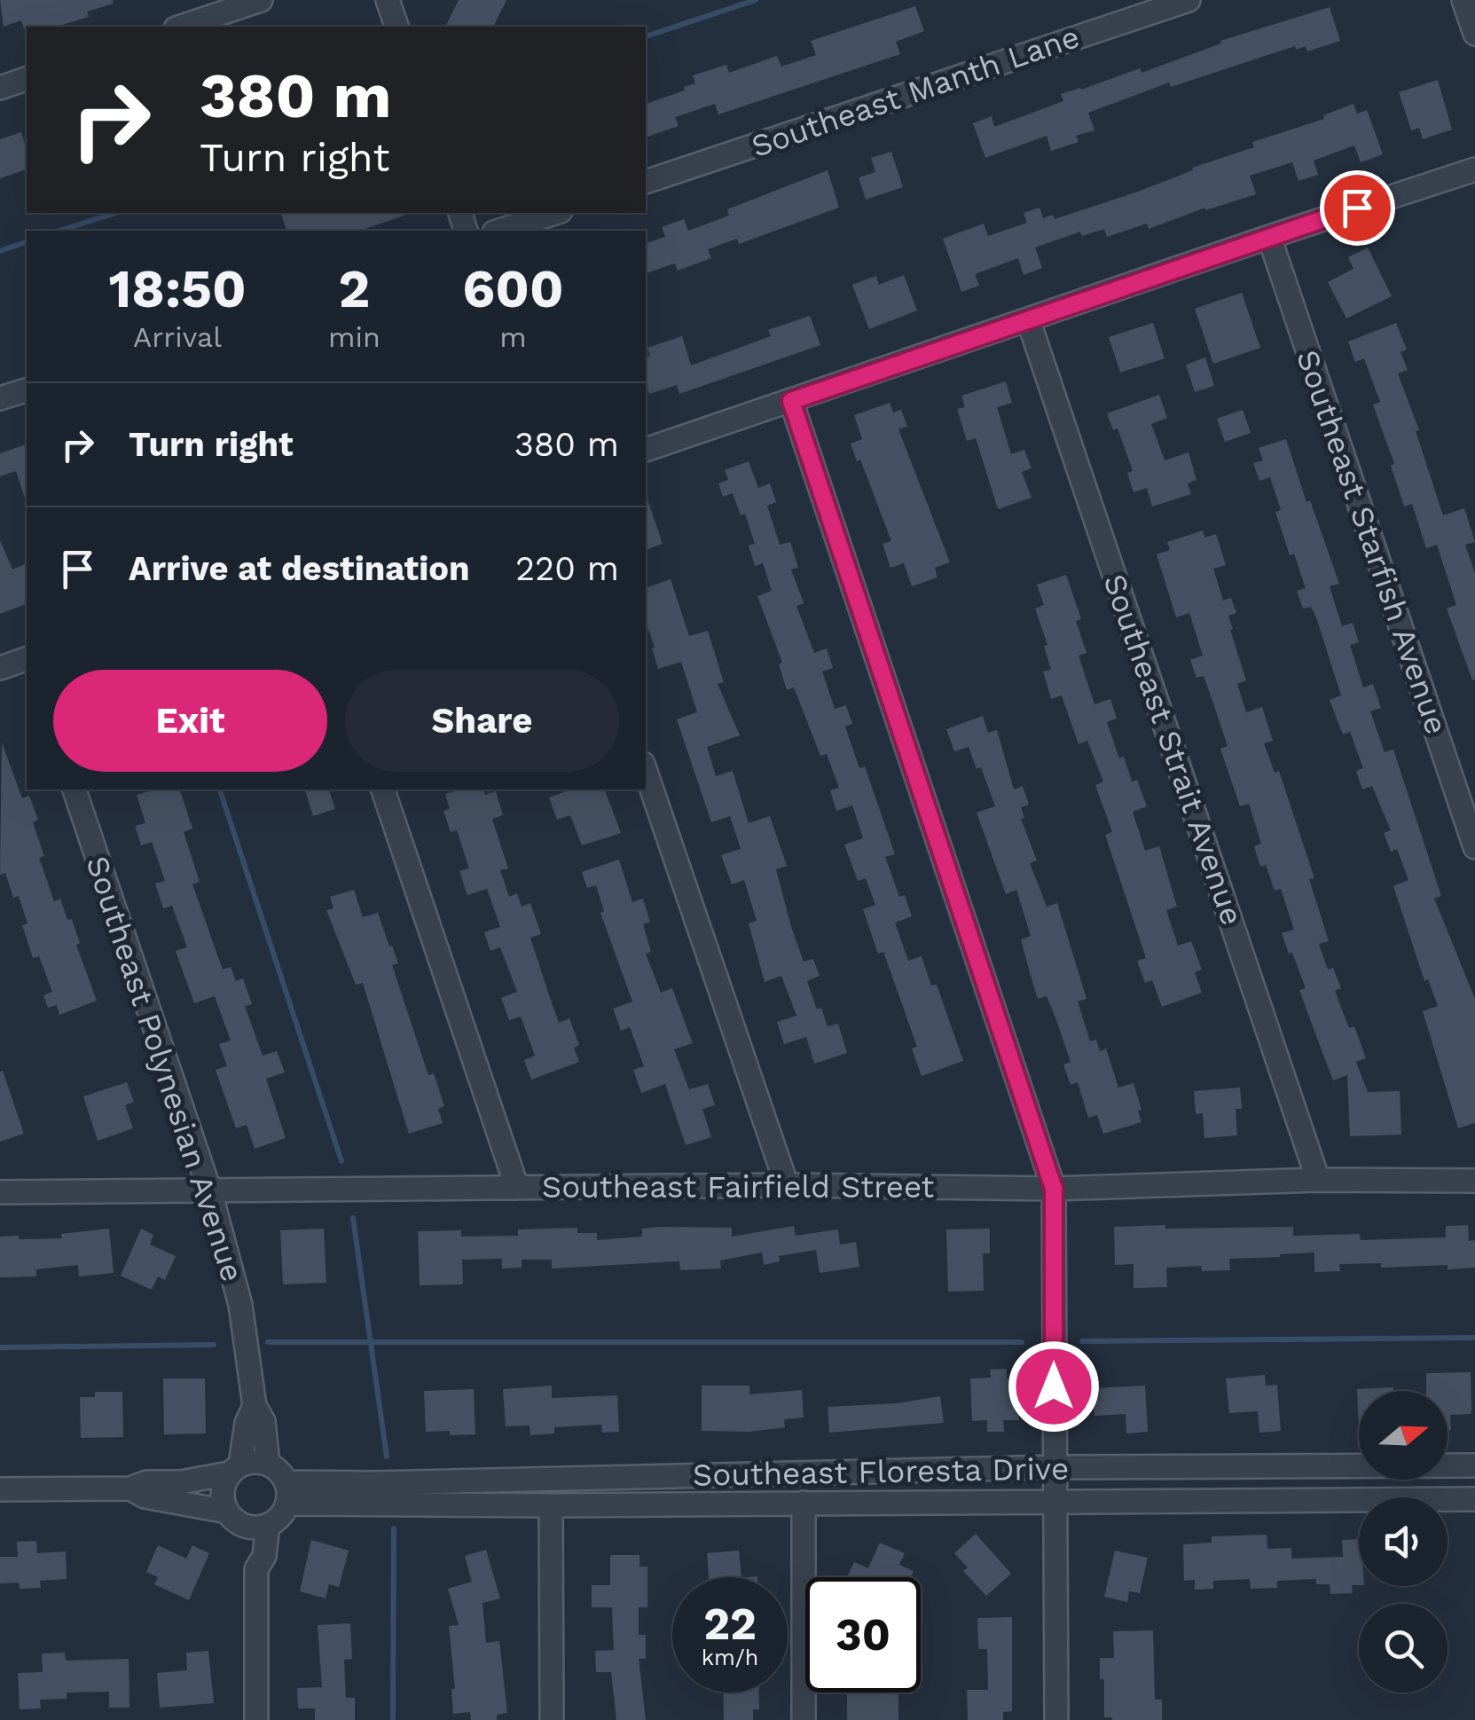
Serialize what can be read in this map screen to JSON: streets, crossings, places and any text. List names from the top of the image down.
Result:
{
  "streets": {
    "street": [
      "Southeast Manth Lane",
      "Southeast Starfish Avenue",
      "Southeast Strait Avenue",
      "Southeast Polynesian Avenue",
      "Southeast Fairfield Street",
      "Southeast Floresta Drive"
    ]
  },
  "crossings": [
    ["Southeast Strait Avenue", "Southeast Fairfield Street"],
    ["Southeast Polynesian Avenue", "Southeast Fairfield Street"],
    ["Southeast Polynesian Avenue", "Southeast Floresta Drive"]
  ],
  "north": "right",
  "page": {
    "turn": ["380 m", "Turn right"],
    "eta": [
      "18:50",
      "Arrival",
      "2",
      "min",
      "600",
      "m"
    ],
    "list": [
      {
        "name": "Turn right",
        "value": "380 m"
      },
      {
        "name": "Arrive at destination",
        "value": "220 m"
      }
    ],
    "buttons": ["Exit", "Share"],
    "speed": "22 km/h",
    "limit": "30"
  }
}
